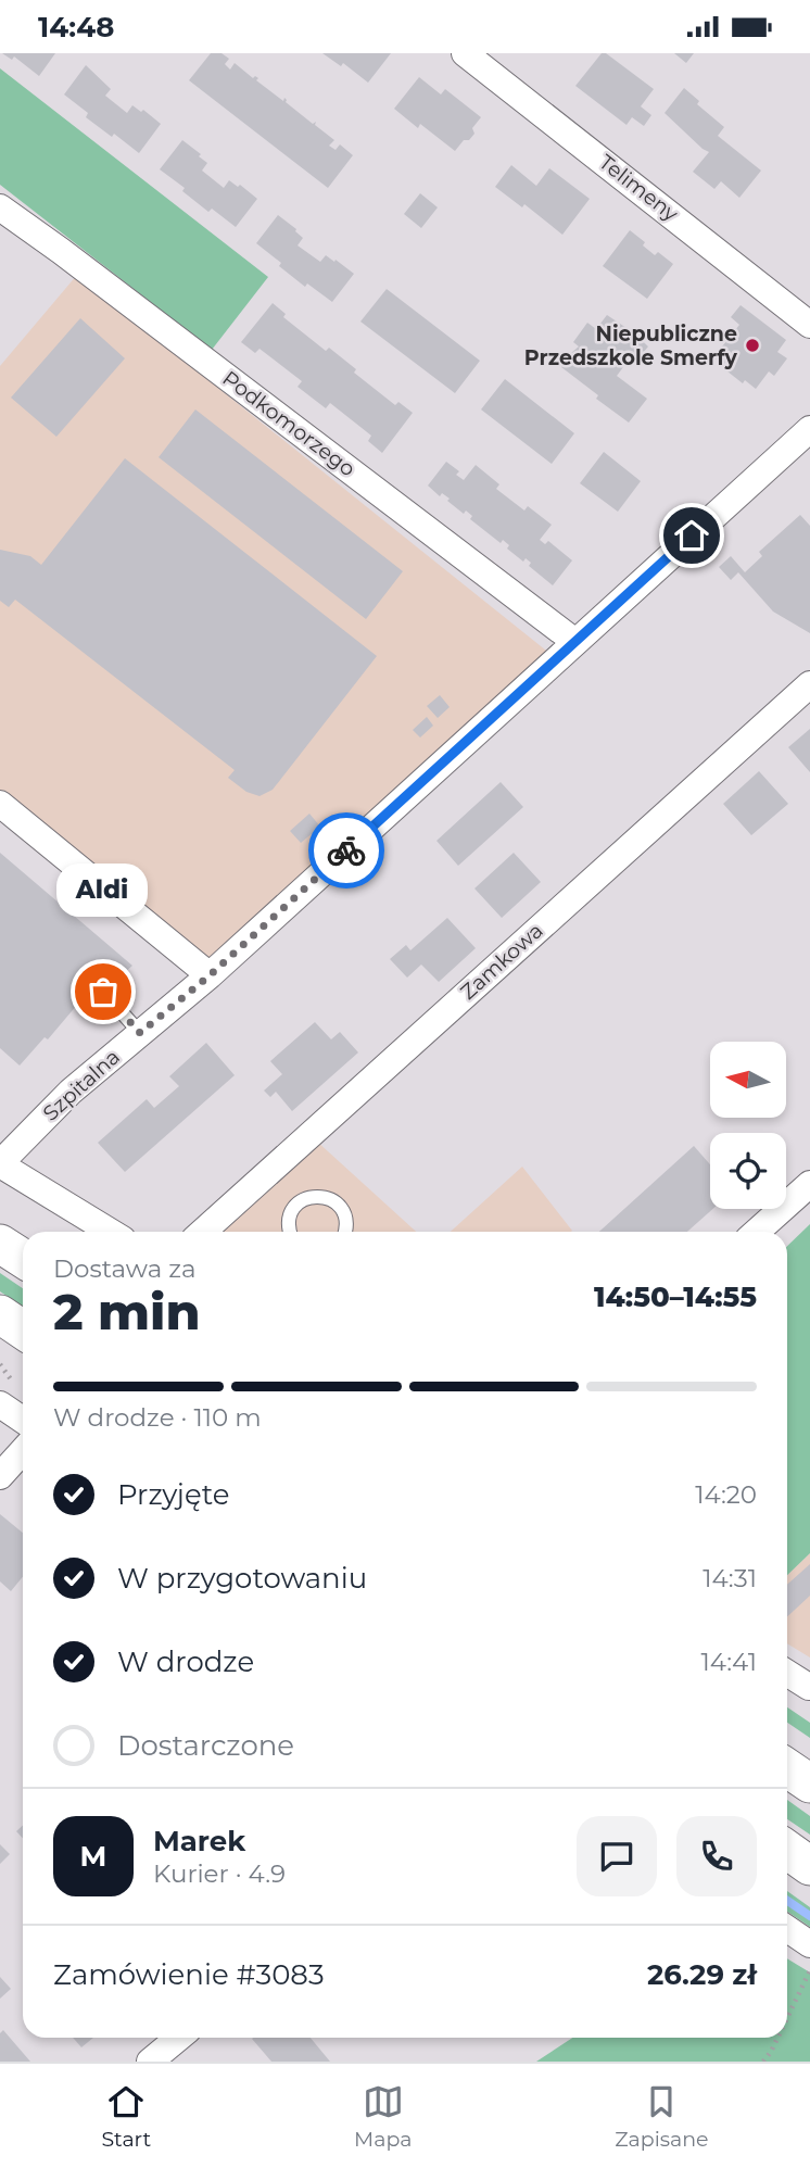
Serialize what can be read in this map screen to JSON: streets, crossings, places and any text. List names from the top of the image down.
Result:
{
  "streets": {
    "street": [
      "Telimeny",
      "Podkomorzego",
      "Zamkowa",
      "Szpitalna"
    ]
  },
  "crossings": [
    ["Podkomorzego", "Szpitalna"]
  ],
  "places": ["Niepubliczne Przedszkole Smerfy", "Aldi"],
  "north": "left",
  "page": {
    "status": "14:48",
    "bubble": "Aldi",
    "heading": ["2 min", "Dostawa za", "14:50–14:55"],
    "panel": [
      "Marek",
      "Kurier · 4.9",
      "Zamówienie #3083",
      "26.29 zł"
    ],
    "bar": "W drodze · 110 m",
    "list": [
      ["Przyjęte", "14:20"],
      ["W przygotowaniu", "14:31"],
      ["W drodze", "14:41"],
      "Dostarczone"
    ],
    "round": "M",
    "tabs": ["Start", "Mapa", "Zapisane"]
  }
}
